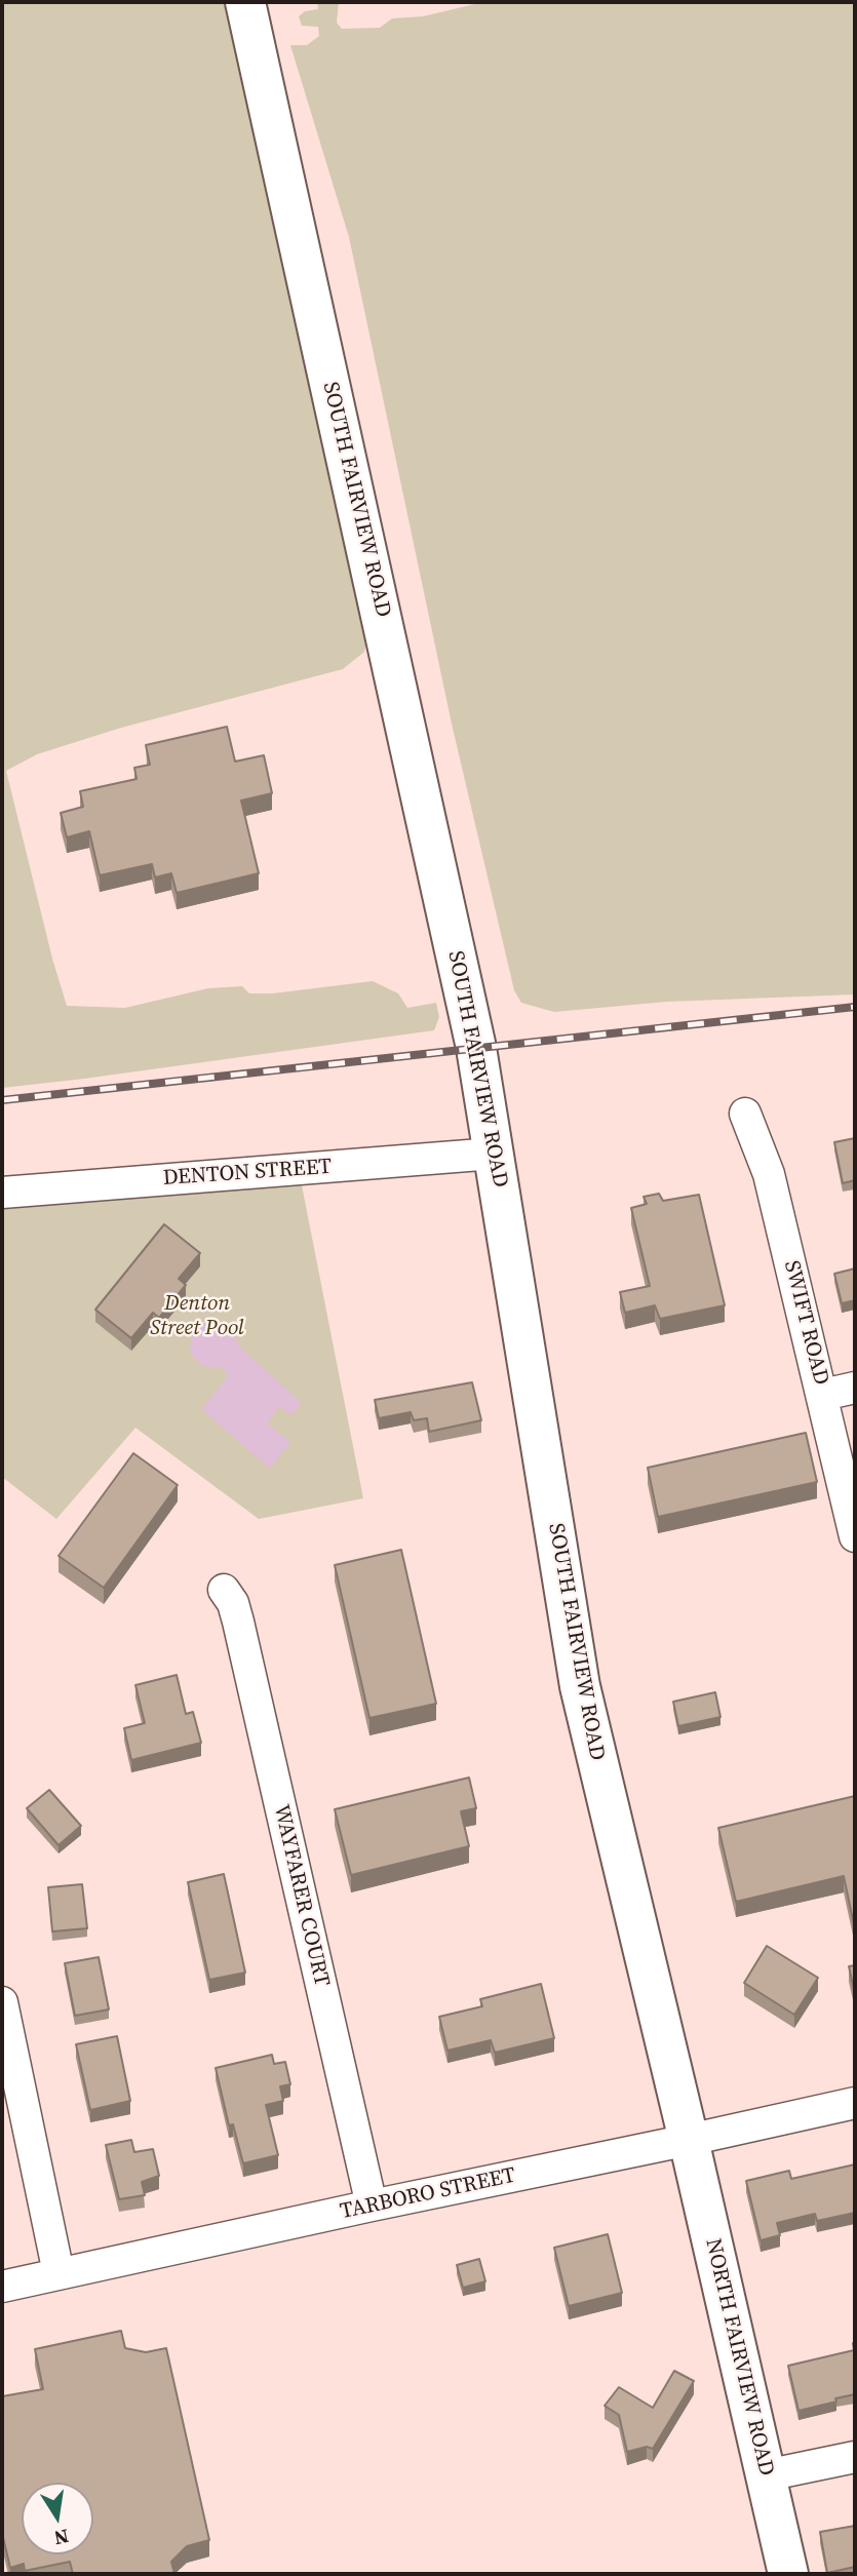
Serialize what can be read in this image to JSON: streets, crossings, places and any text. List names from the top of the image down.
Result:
{
  "streets": {
    "main road": ["SOUTH FAIRVIEW ROAD", "NORTH FAIRVIEW ROAD"],
    "street": [
      "DENTON STREET",
      "SWIFT ROAD",
      "WAYFARER COURT",
      "TARBORO STREET"
    ]
  },
  "crossings": [
    ["SOUTH FAIRVIEW ROAD", "DENTON STREET"],
    ["SOUTH FAIRVIEW ROAD", "TARBORO STREET"],
    ["SOUTH FAIRVIEW ROAD", "NORTH FAIRVIEW ROAD"],
    ["WAYFARER COURT", "TARBORO STREET"],
    ["TARBORO STREET", "NORTH FAIRVIEW ROAD"]
  ],
  "parks": ["Denton Street Pool"],
  "north": "bottom"
}
